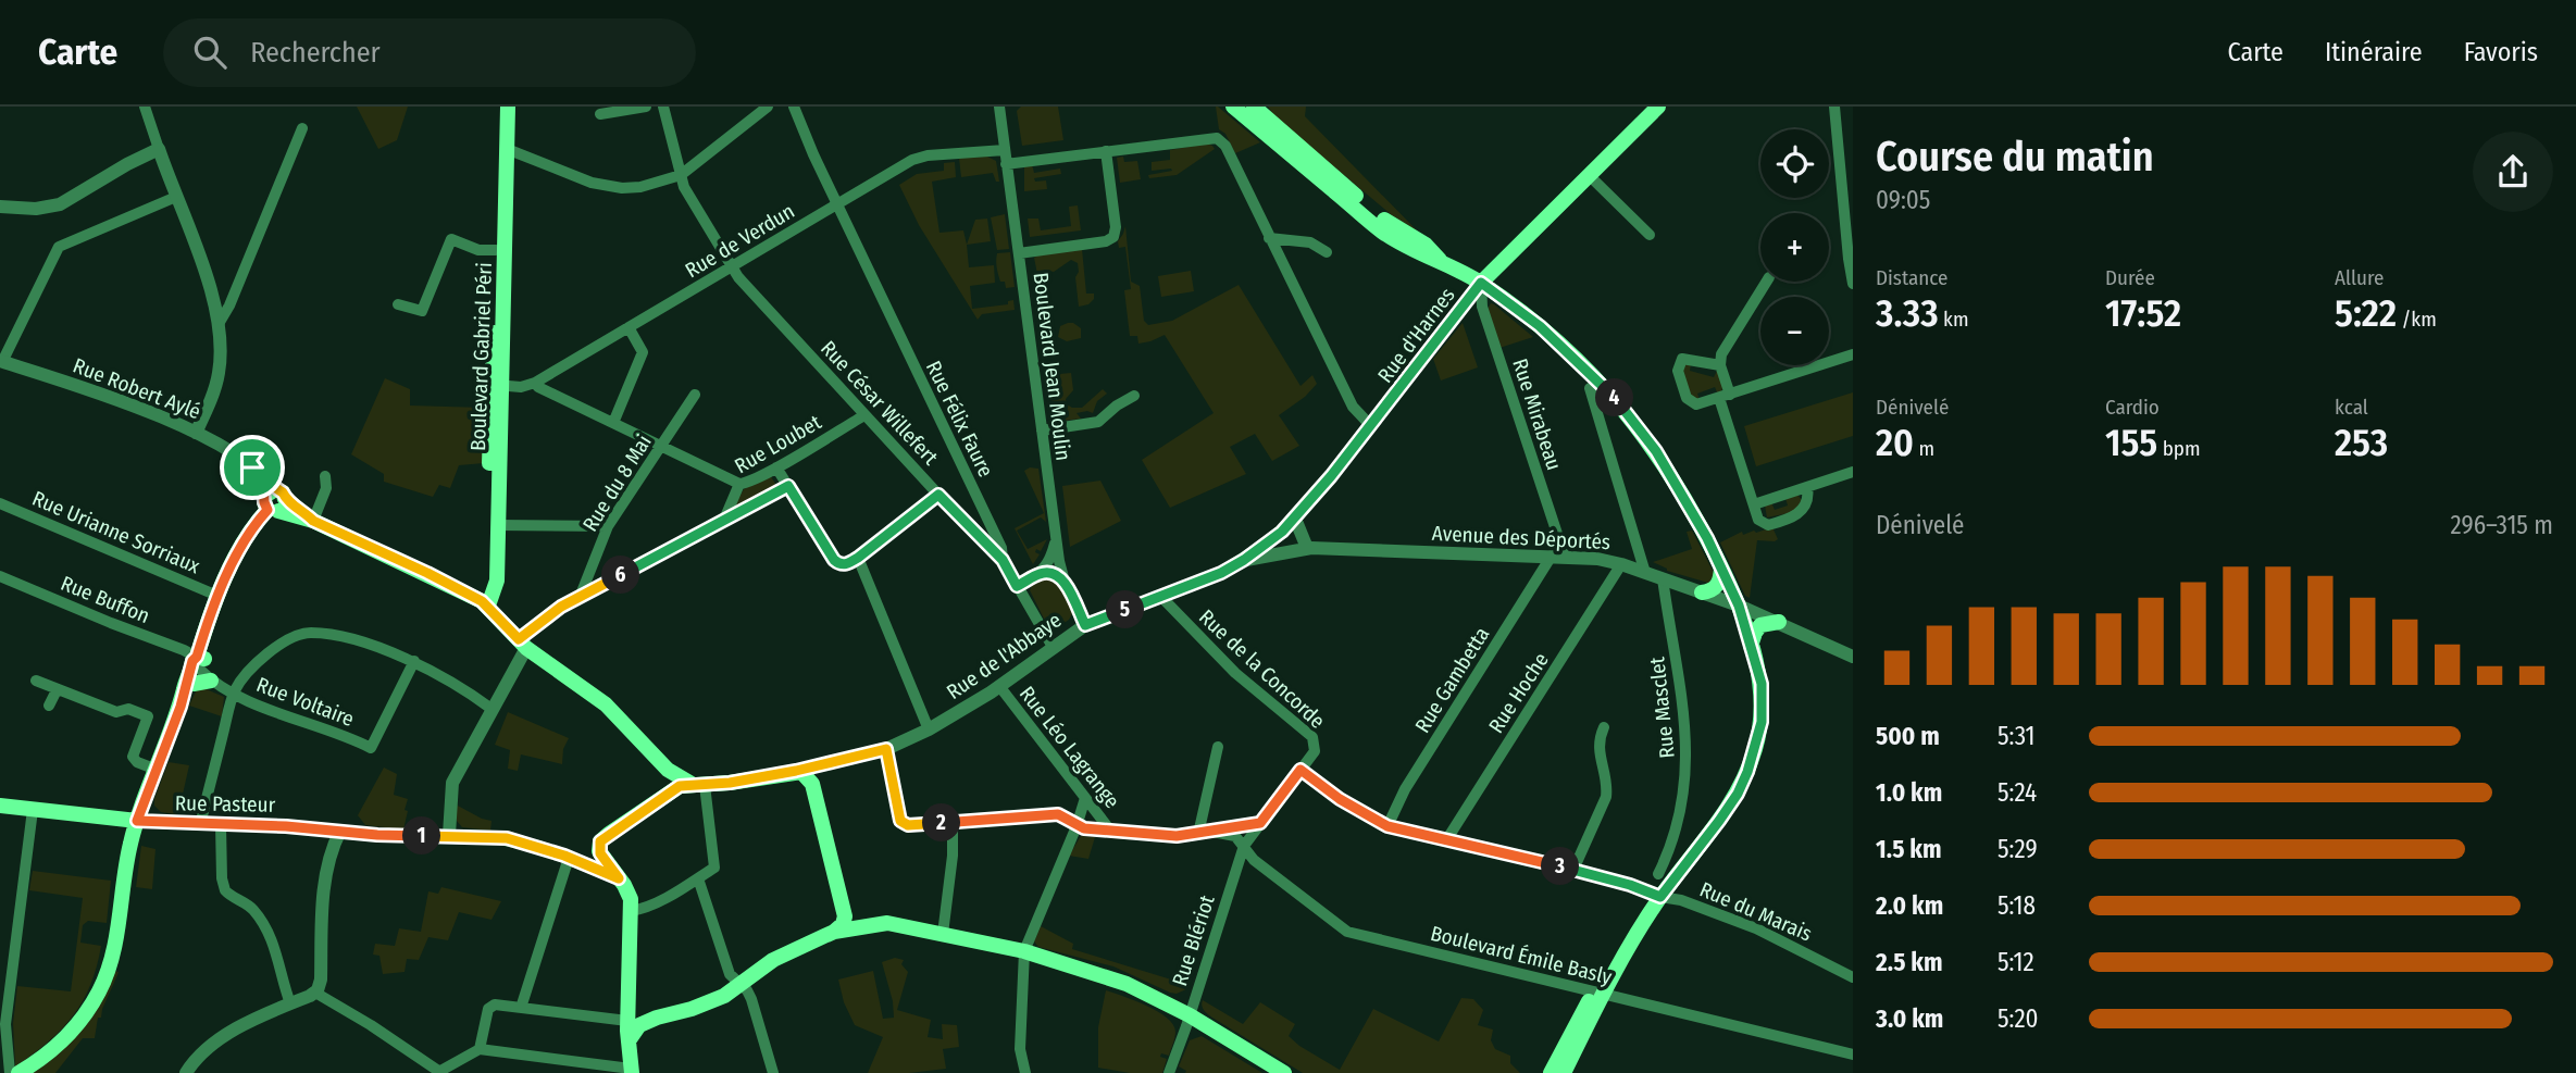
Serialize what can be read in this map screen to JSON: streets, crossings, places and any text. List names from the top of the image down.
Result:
{
  "streets": {
    "main road": [
      "Rue d'Harnes",
      "Boulevard Gabriel Péri",
      "Rue Robert Aylé",
      "Rue de l'Abbaye",
      "Rue Pasteur"
    ],
    "street": [
      "Rue de Verdun",
      "Boulevard Jean Moulin",
      "Rue César Willefert",
      "Rue Mirabeau",
      "Rue Félix Faure",
      "Rue Loubet",
      "Rue du 8 Mai",
      "Rue Urianne Sorriaux",
      "Avenue des Déportés",
      "Rue Buffon",
      "Rue de la Concorde",
      "Rue Gambetta",
      "Rue Hoche",
      "Rue Voltaire",
      "Rue Masclet",
      "Rue Léo Lagrange",
      "Rue du Marais",
      "Rue Blériot",
      "Boulevard Émile Basly"
    ]
  },
  "crossings": [
    ["Rue de Verdun", "Boulevard Gabriel Péri"],
    ["Rue de Verdun", "Boulevard Jean Moulin"],
    ["Rue de Verdun", "Rue César Willefert"],
    ["Rue de Verdun", "Rue Félix Faure"],
    ["Rue d'Harnes", "Rue Mirabeau"],
    ["Rue d'Harnes", "Avenue des Déportés"],
    ["Rue d'Harnes", "Rue de l'Abbaye"],
    ["Boulevard Gabriel Péri", "Rue Robert Aylé"],
    ["Boulevard Jean Moulin", "Rue de l'Abbaye"],
    ["Rue César Willefert", "Rue Félix Faure"],
    ["Rue César Willefert", "Rue Loubet"],
    ["Rue Mirabeau", "Avenue des Déportés"],
    ["Rue Mirabeau", "Rue Gambetta"],
    ["Rue Loubet", "Rue du 8 Mai"],
    ["Avenue des Déportés", "Rue de l'Abbaye"],
    ["Avenue des Déportés", "Rue Gambetta"],
    ["Avenue des Déportés", "Rue Hoche"],
    ["Avenue des Déportés", "Rue Masclet"],
    ["Rue Buffon", "Rue Voltaire"],
    ["Rue de l'Abbaye", "Rue de la Concorde"],
    ["Rue de l'Abbaye", "Rue Léo Lagrange"],
    ["Rue de l'Abbaye", "Rue Pasteur"],
    ["Rue de la Concorde", "Rue du Marais"],
    ["Rue de la Concorde", "Rue Blériot"],
    ["Rue Gambetta", "Rue du Marais"],
    ["Rue Hoche", "Rue du Marais"],
    ["Rue Blériot", "Boulevard Émile Basly"]
  ],
  "page": {
    "header": "Carte",
    "search": "Rechercher",
    "nav": ["Carte", "Itinéraire", "Favoris"],
    "heading": ["Course du matin", "09:05"],
    "map_buttons": ["+", "−"],
    "stats": [
      ["Distance", "3.33 km"],
      ["Durée", "17:52"],
      ["Allure", "5:22 /km"],
      ["Dénivelé", "20 m"],
      ["Cardio", "155 bpm"],
      ["kcal", "253"]
    ],
    "pins": [
      "4",
      "6",
      "5",
      "2",
      "1",
      "3"
    ],
    "chart": ["Dénivelé", "296–315 m"],
    "list": [
      {
        "name": "500 m",
        "note": "5:31"
      },
      {
        "name": "1.0 km",
        "note": "5:24"
      },
      {
        "name": "1.5 km",
        "note": "5:29"
      },
      {
        "name": "2.0 km",
        "note": "5:18"
      },
      {
        "name": "2.5 km",
        "note": "5:12"
      },
      {
        "name": "3.0 km",
        "note": "5:20"
      }
    ]
  }
}
